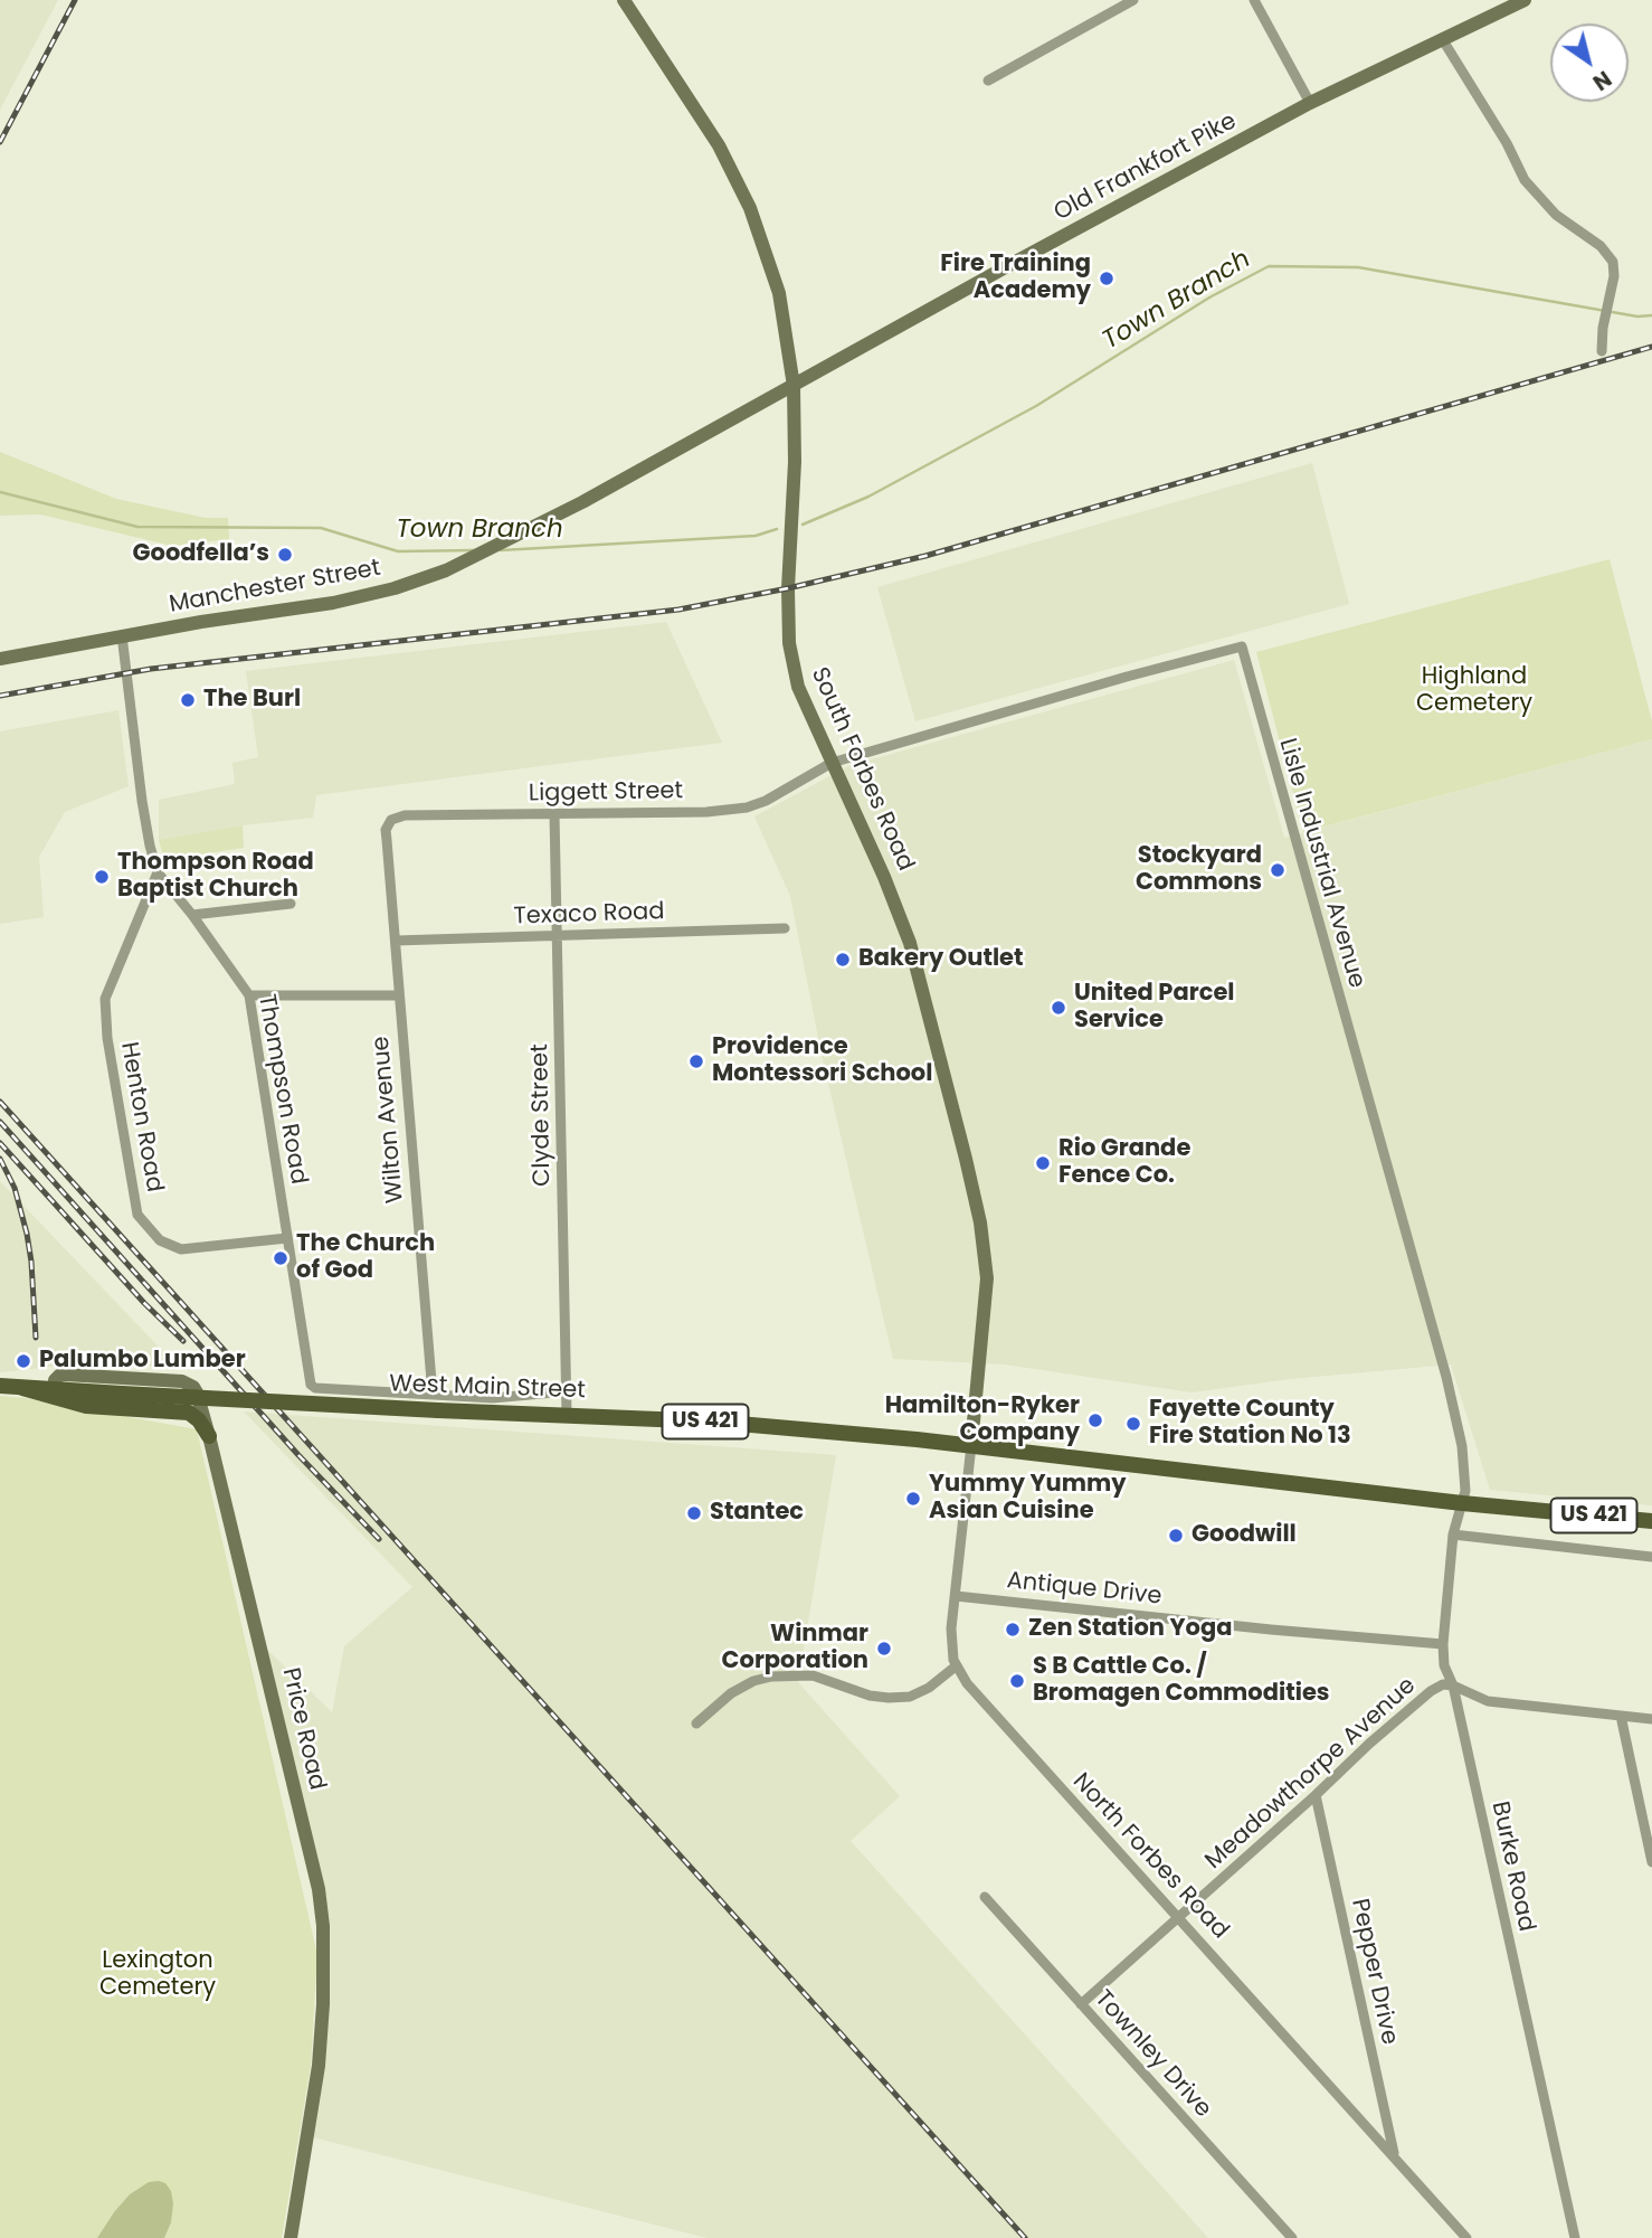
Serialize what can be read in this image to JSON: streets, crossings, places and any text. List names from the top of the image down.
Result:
{
  "streets": {
    "main road": [
      "Old Frankfort Pike",
      "Manchester Street",
      "South Forbes Road",
      "West Main Street",
      "US 421",
      "Price Road"
    ],
    "street": [
      "Liggett Street",
      "Lisle Industrial Avenue",
      "Texaco Road",
      "Thompson Road",
      "Clyde Street",
      "Henton Road",
      "Wilton Avenue",
      "Antique Drive",
      "Meadowthorpe Avenue",
      "North Forbes Road",
      "Burke Road",
      "Pepper Drive",
      "Townley Drive"
    ]
  },
  "crossings": [
    ["Old Frankfort Pike", "Manchester Street"],
    ["Old Frankfort Pike", "South Forbes Road"],
    ["Manchester Street", "South Forbes Road"],
    ["Manchester Street", "Thompson Road"],
    ["South Forbes Road", "Liggett Street"],
    ["South Forbes Road", "Lisle Industrial Avenue"],
    ["South Forbes Road", "West Main Street"],
    ["South Forbes Road", "US 421"],
    ["South Forbes Road", "North Forbes Road"],
    ["Liggett Street", "Lisle Industrial Avenue"],
    ["Liggett Street", "Clyde Street"],
    ["Liggett Street", "Wilton Avenue"],
    ["Lisle Industrial Avenue", "US 421"],
    ["Lisle Industrial Avenue", "Burke Road"],
    ["Texaco Road", "Clyde Street"],
    ["Texaco Road", "Wilton Avenue"],
    ["Thompson Road", "Henton Road"],
    ["Thompson Road", "Wilton Avenue"],
    ["Thompson Road", "West Main Street"],
    ["Clyde Street", "West Main Street"],
    ["Wilton Avenue", "West Main Street"],
    ["West Main Street", "US 421"],
    ["West Main Street", "Price Road"],
    ["West Main Street", "North Forbes Road"],
    ["US 421", "North Forbes Road"],
    ["US 421", "Burke Road"],
    ["Antique Drive", "North Forbes Road"],
    ["Antique Drive", "Burke Road"],
    ["Meadowthorpe Avenue", "North Forbes Road"],
    ["Meadowthorpe Avenue", "Burke Road"],
    ["Meadowthorpe Avenue", "Pepper Drive"],
    ["Meadowthorpe Avenue", "Townley Drive"],
    ["North Forbes Road", "Pepper Drive"]
  ],
  "water": ["Town Branch"],
  "parks": ["Highland Cemetery", "Lexington Cemetery"],
  "places": [
    "Fire Training Academy",
    "Goodfella’s",
    "The Burl",
    "Stockyard Commons",
    "Thompson Road Baptist Church",
    "Bakery Outlet",
    "United Parcel Service",
    "Providence Montessori School",
    "Rio Grande Fence Co.",
    "The Church of God",
    "Palumbo Lumber",
    "Hamilton-Ryker Company",
    "Fayette County Fire Station No 13",
    "Yummy Yummy Asian Cuisine",
    "Stantec",
    "Goodwill",
    "Zen Station Yoga",
    "Winmar Corporation",
    "S B Cattle Co. / Bromagen Commodities"
  ],
  "north": "bottom right"
}
